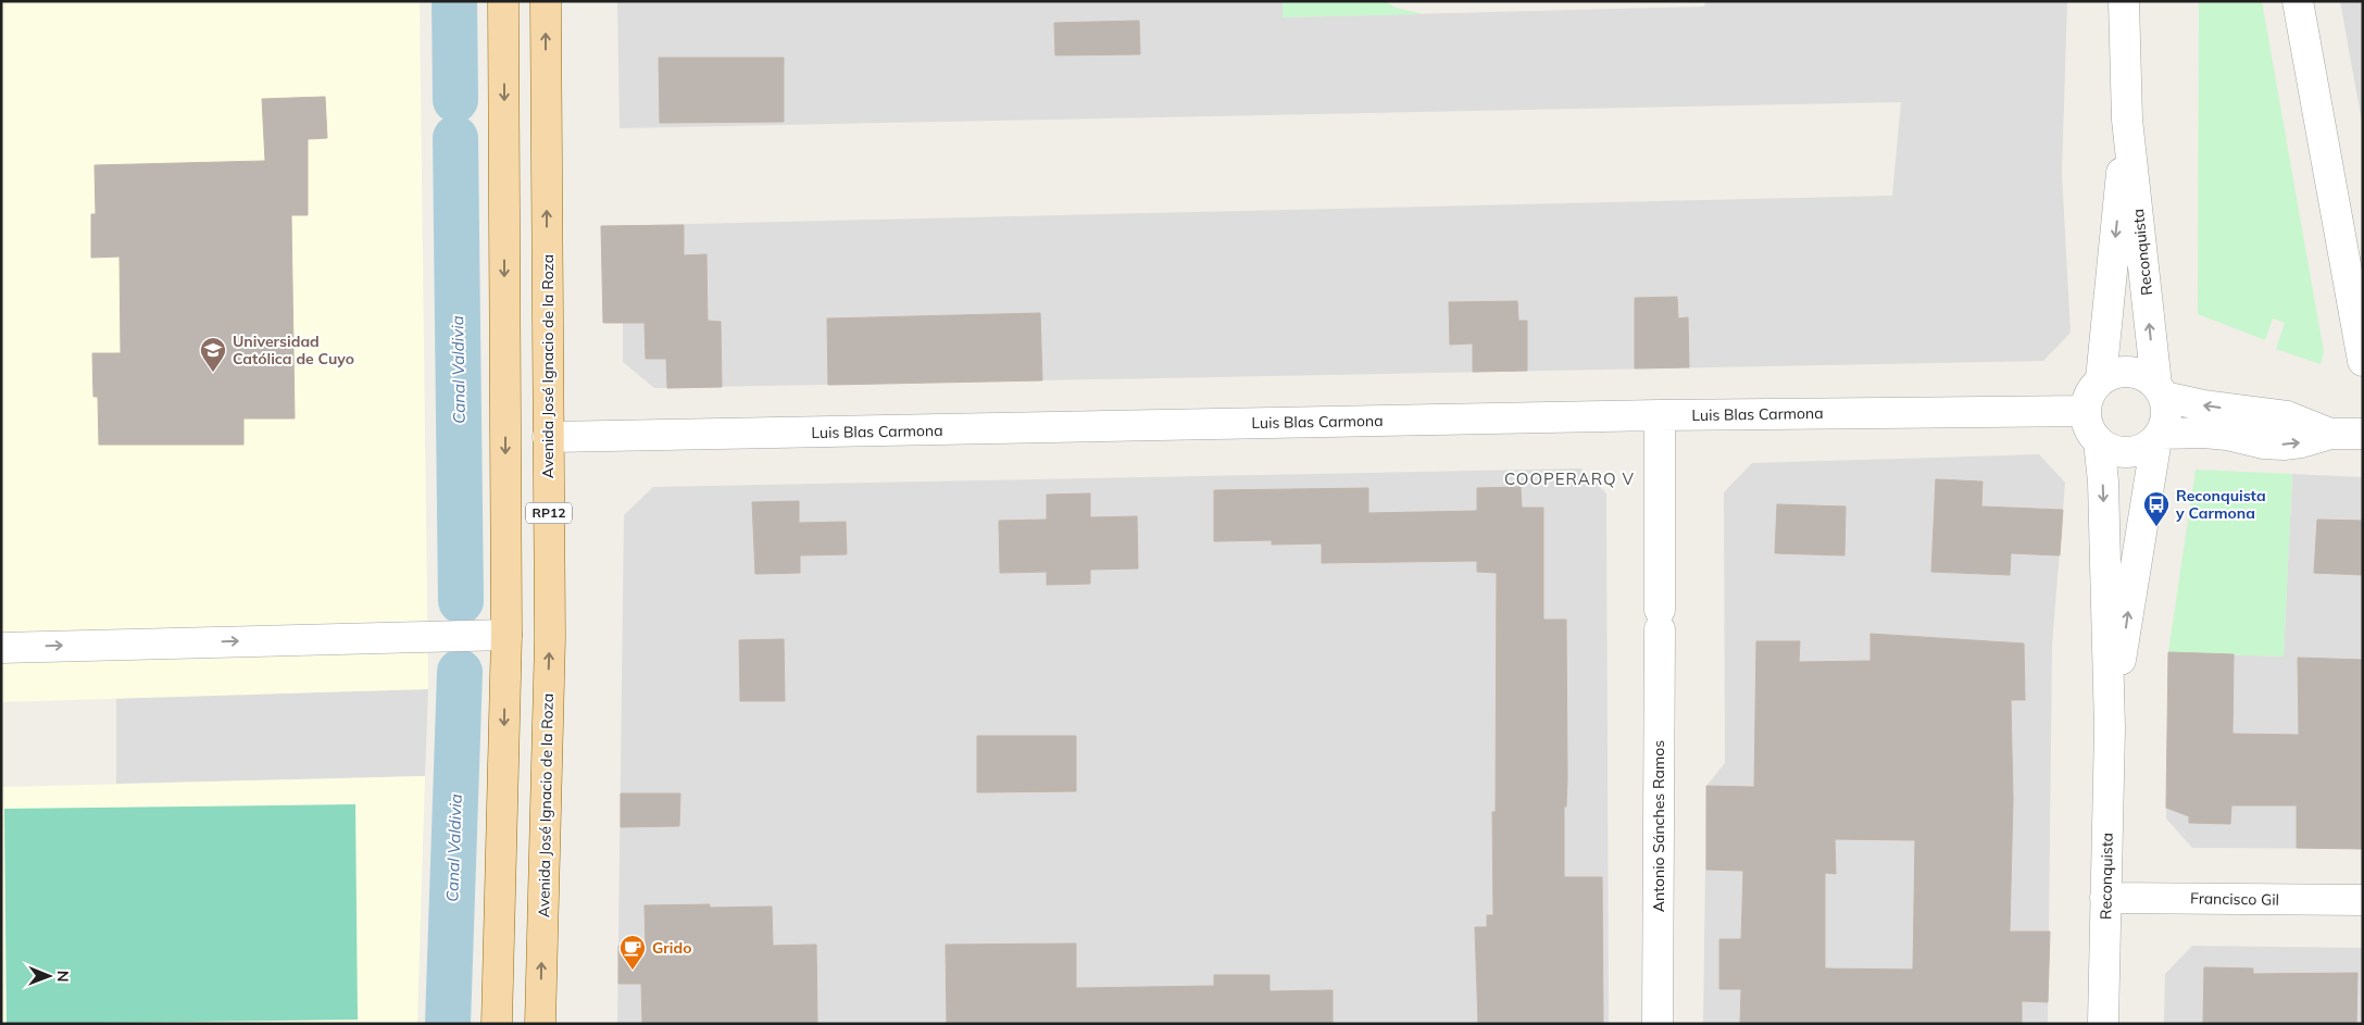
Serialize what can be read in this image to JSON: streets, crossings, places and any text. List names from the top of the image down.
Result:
{
  "streets": {
    "main road": ["Avenida José Ignacio de la Roza", "RP12"],
    "street": [
      "Reconquista",
      "Luis Blas Carmona",
      "Antonio Sánches Ramos",
      "Francisco Gil"
    ]
  },
  "crossings": [
    ["Reconquista", "Luis Blas Carmona"],
    ["Reconquista", "Francisco Gil"],
    ["Avenida José Ignacio de la Roza", "Luis Blas Carmona"],
    ["Luis Blas Carmona", "Antonio Sánches Ramos"]
  ],
  "districts": ["COOPERARQ V"],
  "water": ["Canal Valdivia"],
  "places": {
    "school or university": ["Universidad Católica de Cuyo"],
    "bus stop": ["Reconquista y Carmona"],
    "cafe": ["Grido"]
  },
  "north": "right"
}
